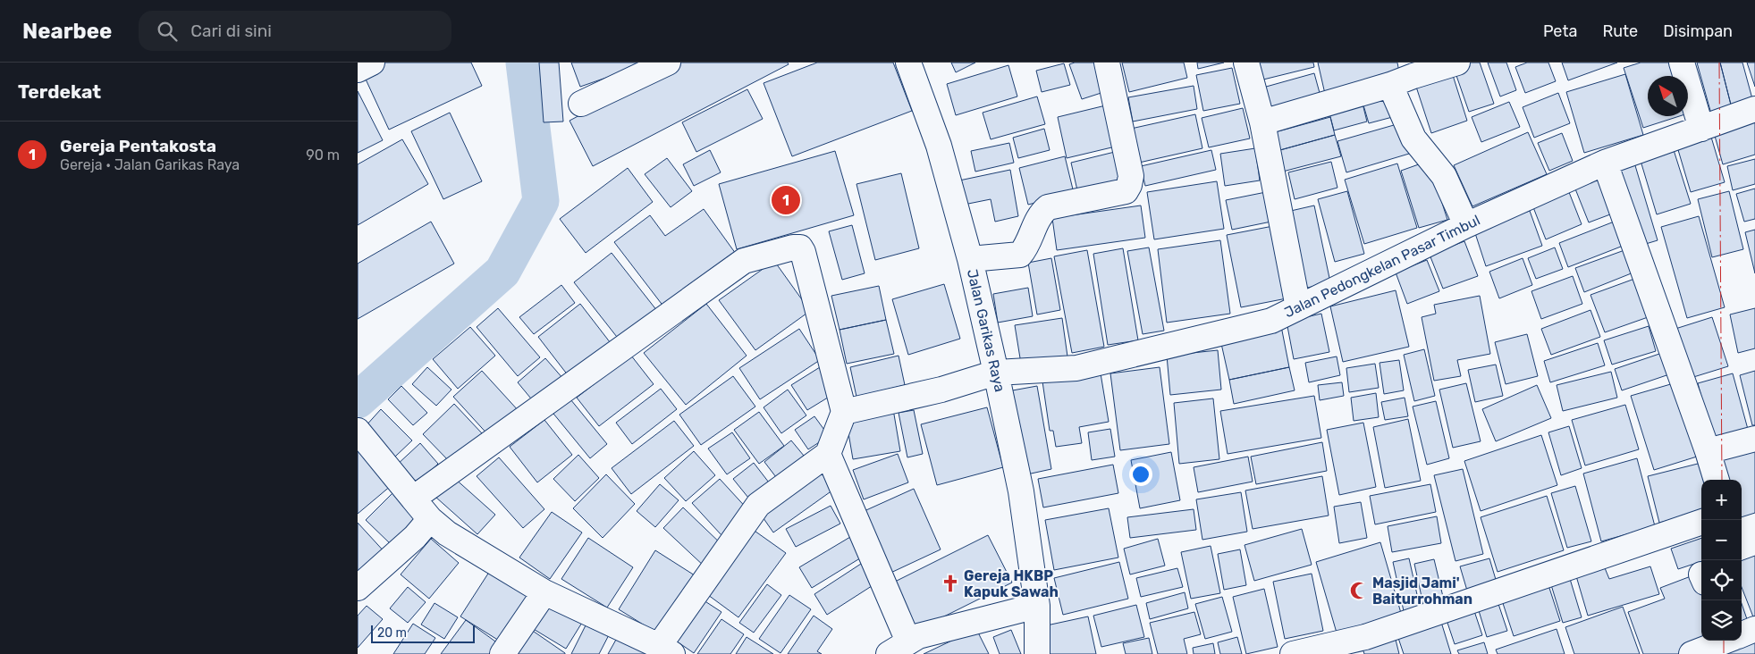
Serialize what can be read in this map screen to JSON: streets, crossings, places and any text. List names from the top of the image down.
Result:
{
  "streets": {
    "street": ["Jalan Pedongkelan Pasar Timbul", "Jalan Garikas Raya"]
  },
  "crossings": [
    ["Jalan Pedongkelan Pasar Timbul", "Jalan Garikas Raya"]
  ],
  "places": {
    "church": ["Gereja HKBP Kapuk Sawah"],
    "mosque": ["Masjid Jami' Baiturrohman"]
  },
  "scale_bar": "20 m",
  "north": "top left",
  "page": {
    "header": "Nearbee",
    "search": "Cari di sini",
    "nav": ["Peta", "Rute", "Disimpan"],
    "heading": "Terdekat",
    "list": [
      {
        "mark": "1",
        "name": "Gereja Pentakosta",
        "note": "Gereja · Jalan Garikas Raya",
        "value": "90 m"
      }
    ],
    "pins": "1",
    "map_buttons": ["+", "−"],
    "scale": "20 m"
  }
}
